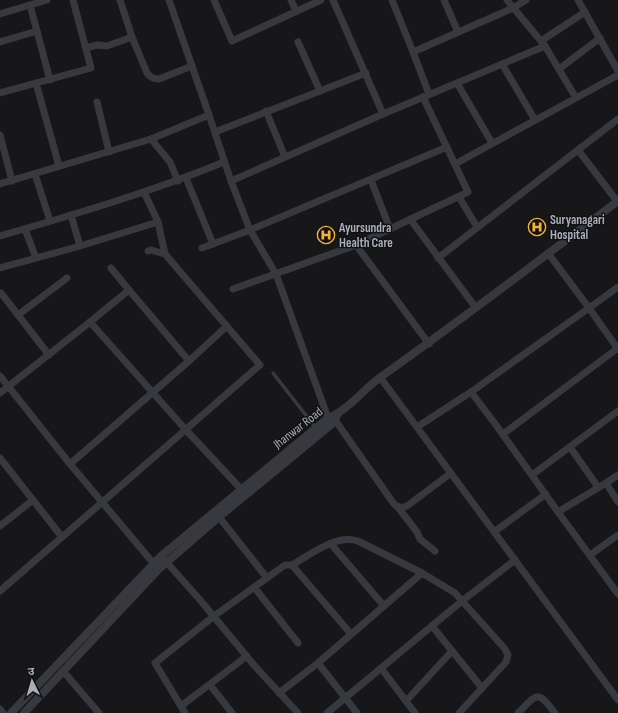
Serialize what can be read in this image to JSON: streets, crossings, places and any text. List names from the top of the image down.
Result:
{
  "streets": {
    "street": ["Jhanwar Road"]
  },
  "places": {
    "hospital": ["Suryanagari Hospital", "Ayursundra Health Care"]
  },
  "north": "top"
}
